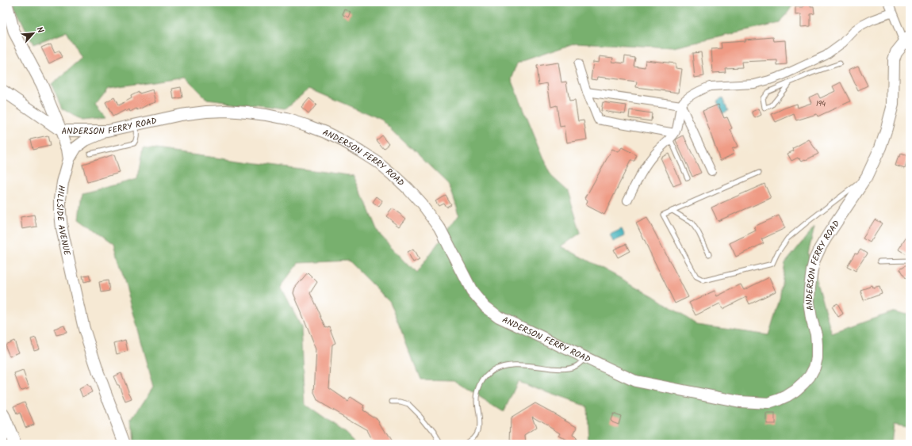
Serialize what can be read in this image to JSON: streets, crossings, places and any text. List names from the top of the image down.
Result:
{
  "streets": {
    "street": ["ANDERSON FERRY ROAD", "HILLSIDE AVENUE"]
  },
  "crossings": [
    ["ANDERSON FERRY ROAD", "HILLSIDE AVENUE"]
  ],
  "house_numbers": ["194"],
  "north": "top right"
}
